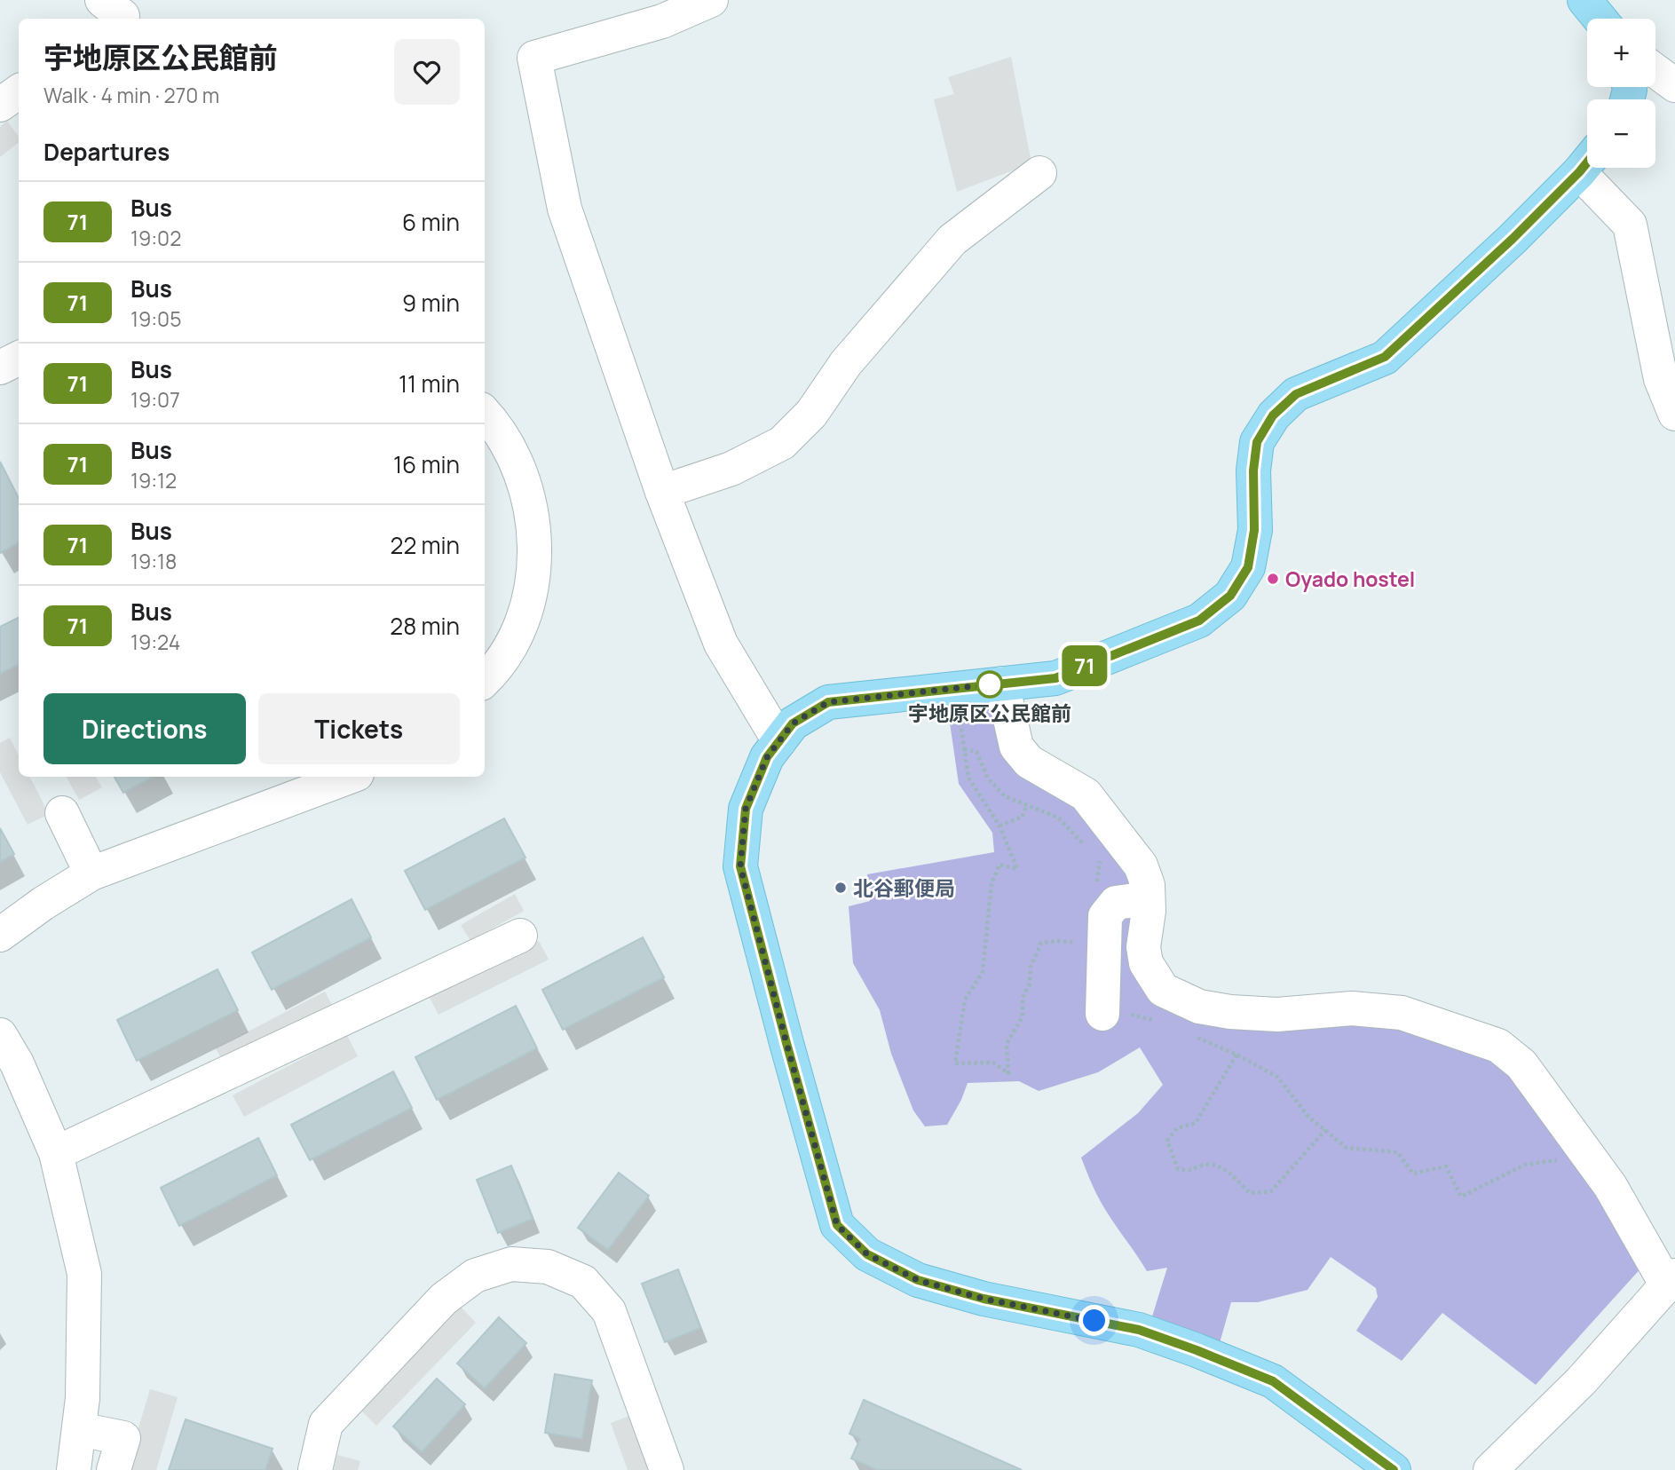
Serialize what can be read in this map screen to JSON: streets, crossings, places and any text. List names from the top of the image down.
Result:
{
  "places": ["Oyado hostel", "宇地原区公民館前", "北谷郵便局"],
  "lines": ["bus line 71"],
  "page": {
    "on_map": "71",
    "map_buttons": ["+", "−"],
    "heading": [
      ["宇地原区公民館前", "Walk · 4 min · 270 m"],
      "Departures"
    ],
    "list": [
      {
        "mark": "71",
        "name": "Bus",
        "note": "19:02",
        "value": "6 min"
      },
      {
        "mark": "71",
        "name": "Bus",
        "note": "19:05",
        "value": "9 min"
      },
      {
        "mark": "71",
        "name": "Bus",
        "note": "19:07",
        "value": "11 min"
      },
      {
        "mark": "71",
        "name": "Bus",
        "note": "19:12",
        "value": "16 min"
      },
      {
        "mark": "71",
        "name": "Bus",
        "note": "19:18",
        "value": "22 min"
      },
      {
        "mark": "71",
        "name": "Bus",
        "note": "19:24",
        "value": "28 min"
      }
    ],
    "buttons": ["Directions", "Tickets"]
  }
}
